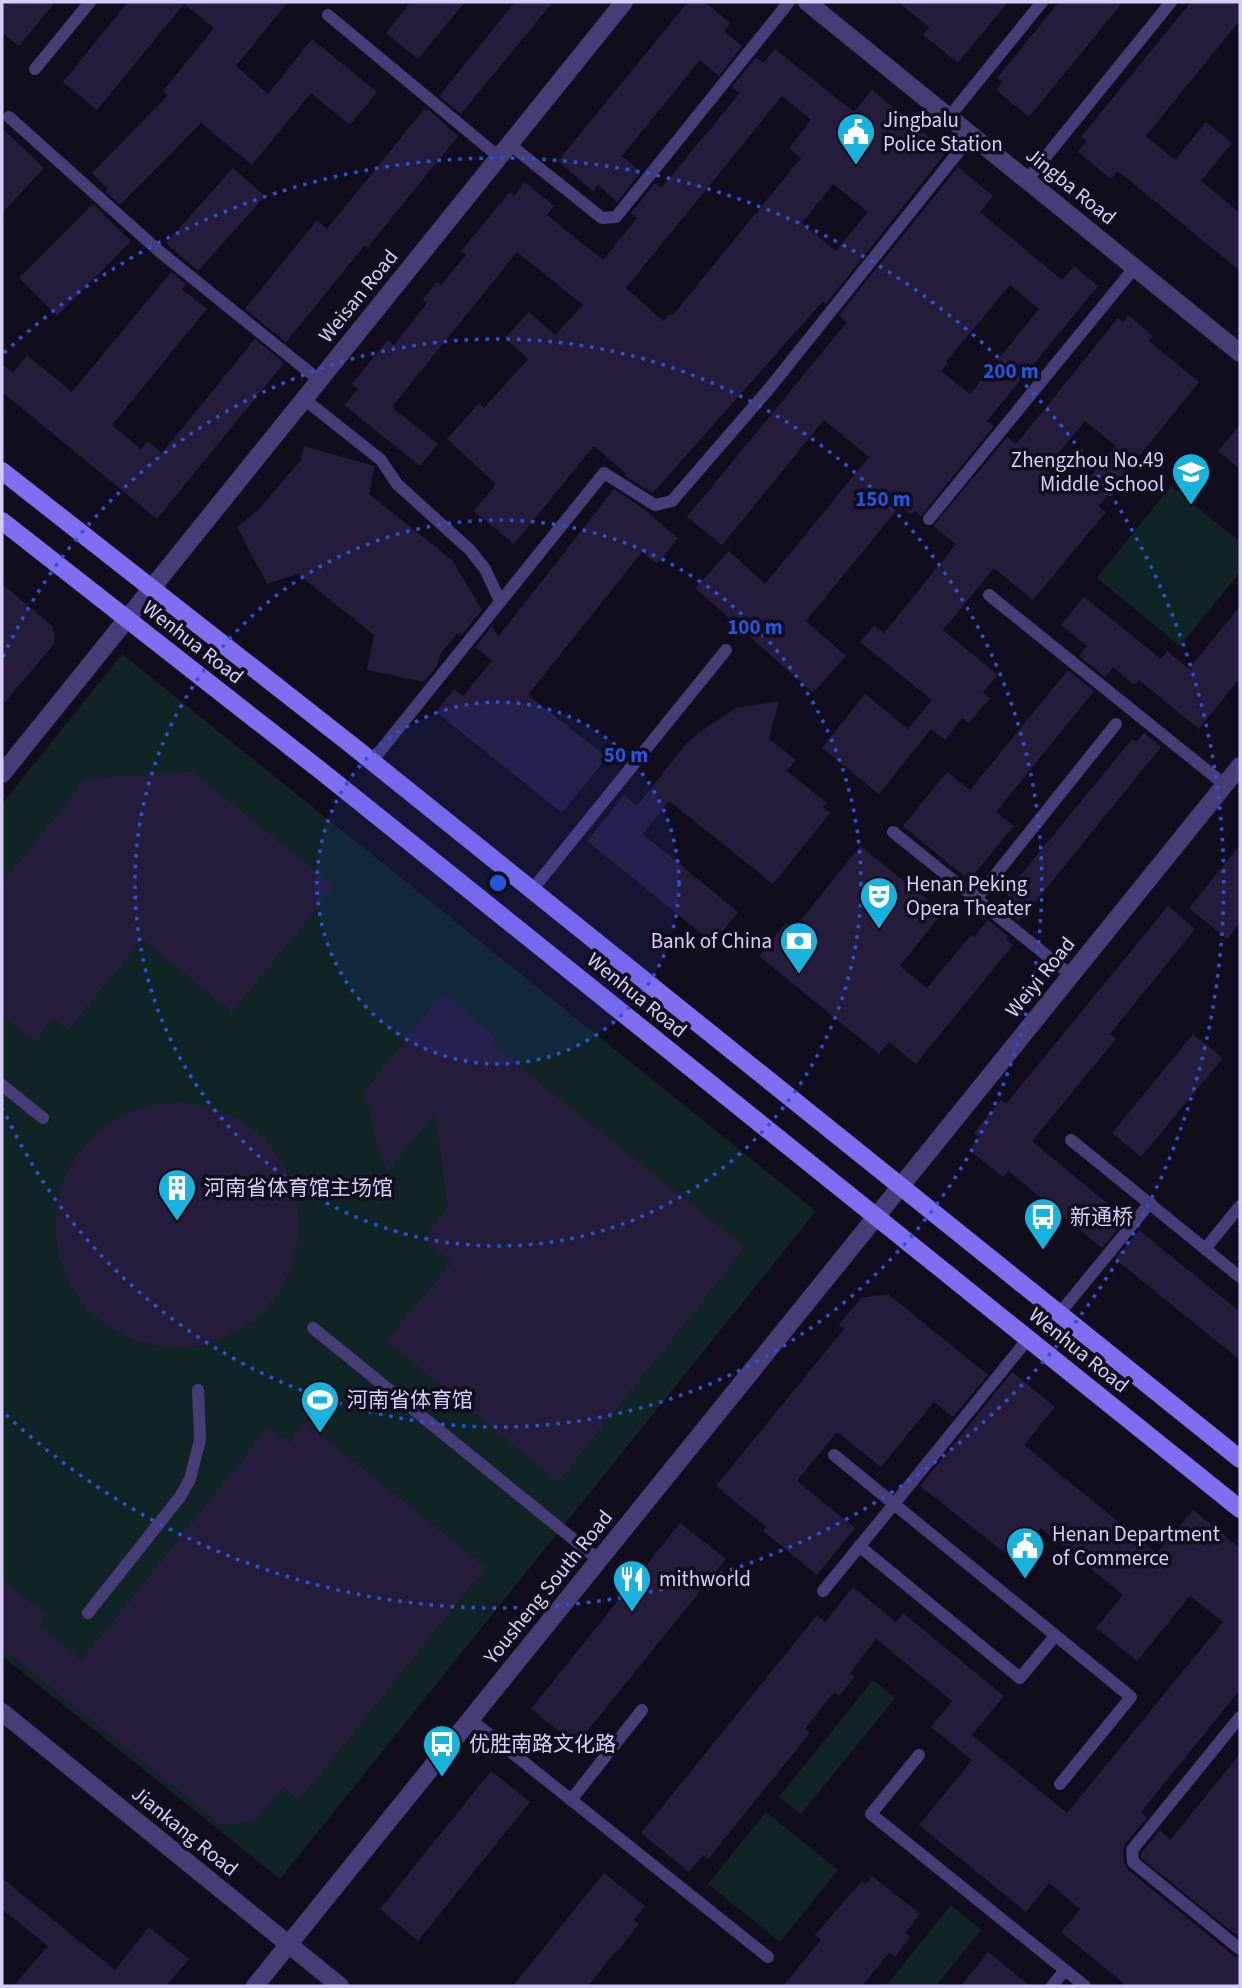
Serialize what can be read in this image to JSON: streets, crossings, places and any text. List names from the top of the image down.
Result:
{
  "streets": {
    "main road": ["Wenhua Road"],
    "street": [
      "Jingba Road",
      "Weisan Road",
      "Weiyi Road",
      "Yousheng South Road",
      "Jiankang Road"
    ]
  },
  "crossings": [
    ["Weisan Road", "Wenhua Road"],
    ["Wenhua Road", "Weiyi Road"],
    ["Wenhua Road", "Yousheng South Road"],
    ["Weiyi Road", "Yousheng South Road"],
    ["Yousheng South Road", "Jiankang Road"]
  ],
  "places": {
    "public building": ["Jingbalu Police Station", "Henan Department of Commerce"],
    "school or university": ["Zhengzhou No.49 Middle School"],
    "theatre": ["Henan Peking Opera Theater"],
    "bank": ["Bank of China"],
    "building": ["河南省体育馆主场馆"],
    "bus stop": ["新通桥", "优胜南路文化路"],
    "sports": ["河南省体育馆"],
    "restaurant": ["mithworld"]
  },
  "rings": [
    "200 m",
    "150 m",
    "100 m",
    "50 m"
  ]
}
